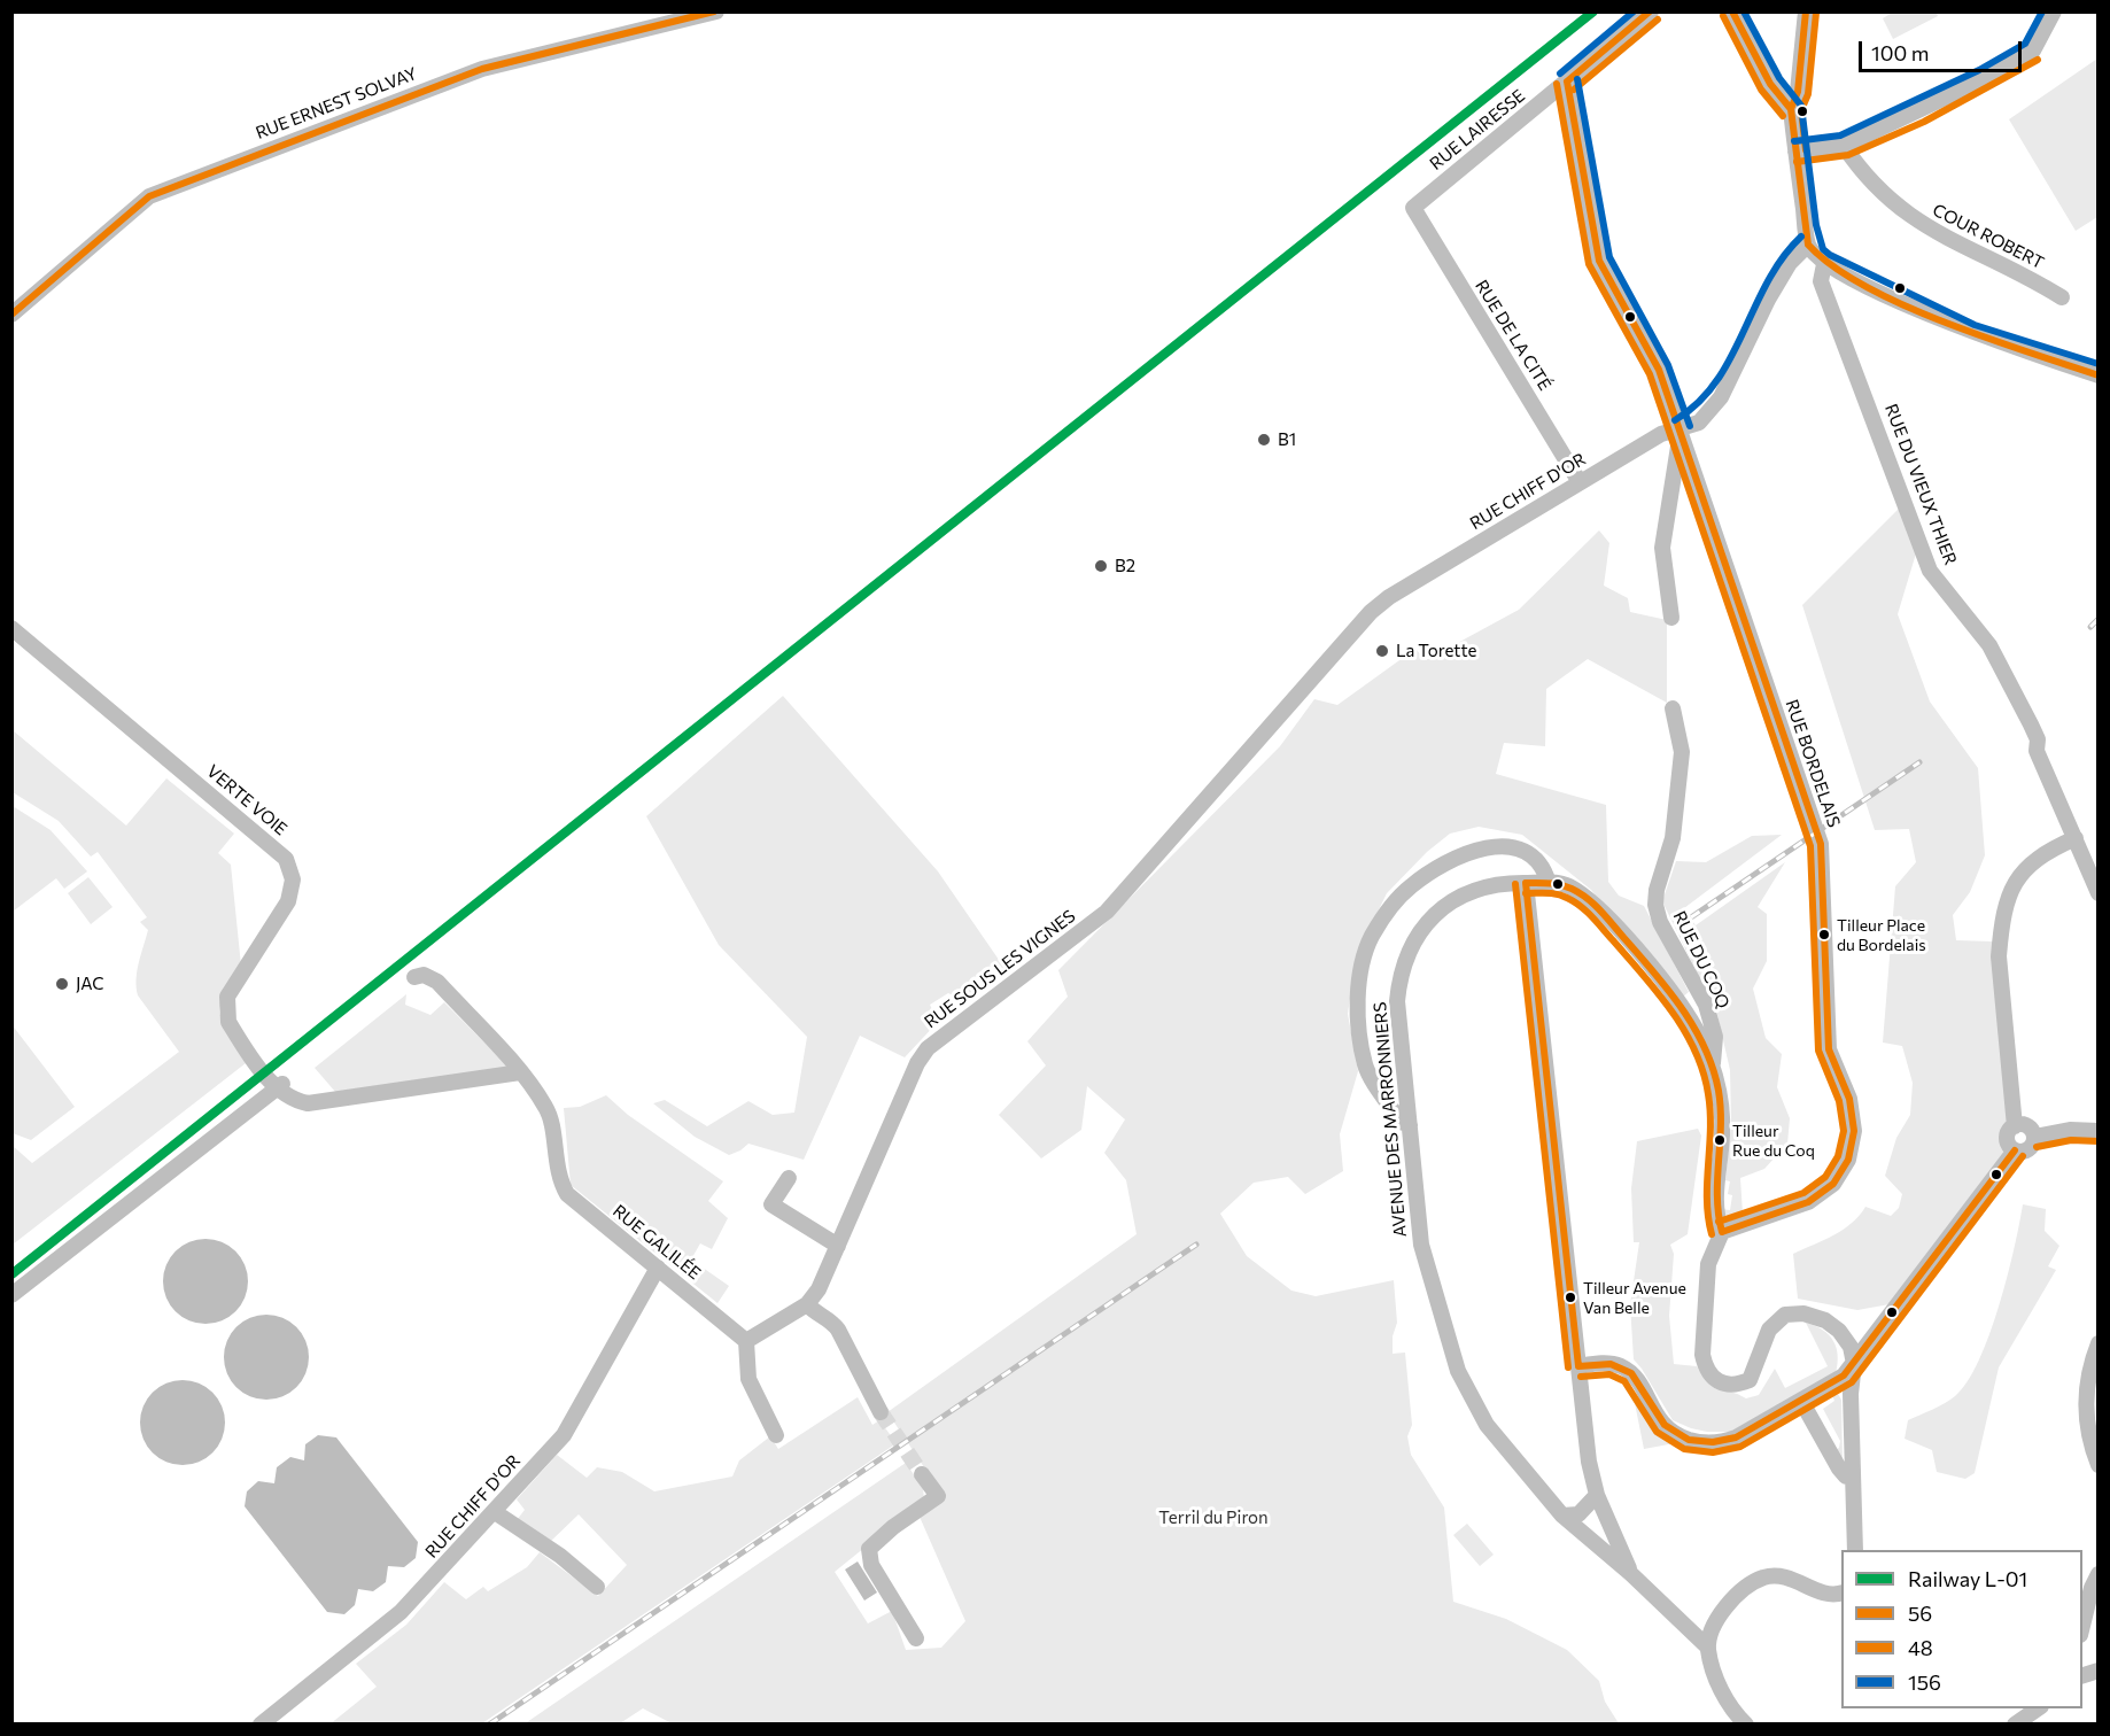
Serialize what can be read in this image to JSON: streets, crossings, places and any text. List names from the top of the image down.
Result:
{
  "streets": {
    "street": [
      "RUE ERNEST SOLVAY",
      "RUE LAIRESSE",
      "COUR ROBERT",
      "RUE DE LA CITÉ",
      "RUE DU VIEUX THIER",
      "RUE CHIFF D'OR",
      "RUE BORDELAIS",
      "VERTE VOIE",
      "RUE DU COQ",
      "RUE SOUS LES VIGNES",
      "AVENUE DES MARRONNIERS",
      "RUE GALILÉE"
    ]
  },
  "crossings": [
    ["RUE LAIRESSE", "RUE DE LA CITÉ"],
    ["RUE LAIRESSE", "RUE BORDELAIS"],
    ["RUE DE LA CITÉ", "RUE CHIFF D'OR"],
    ["RUE CHIFF D'OR", "RUE BORDELAIS"],
    ["RUE CHIFF D'OR", "RUE SOUS LES VIGNES"],
    ["RUE CHIFF D'OR", "RUE GALILÉE"],
    ["RUE BORDELAIS", "AVENUE DES MARRONNIERS"],
    ["RUE DU COQ", "AVENUE DES MARRONNIERS"],
    ["RUE SOUS LES VIGNES", "RUE GALILÉE"]
  ],
  "parks": ["Terril du Piron"],
  "places": [
    "B1",
    "B2",
    "La Torette",
    "Tilleur Place du Bordelais",
    "JAC",
    "Tilleur Rue du Coq",
    "Tilleur Avenue Van Belle"
  ],
  "lines": [
    "rail line L-01",
    "transit line 56",
    "transit line 156",
    "transit line 48"
  ],
  "legend": [
    "Railway L-01",
    "56",
    "48",
    "156"
  ],
  "scale_bar": "100 m"
}
